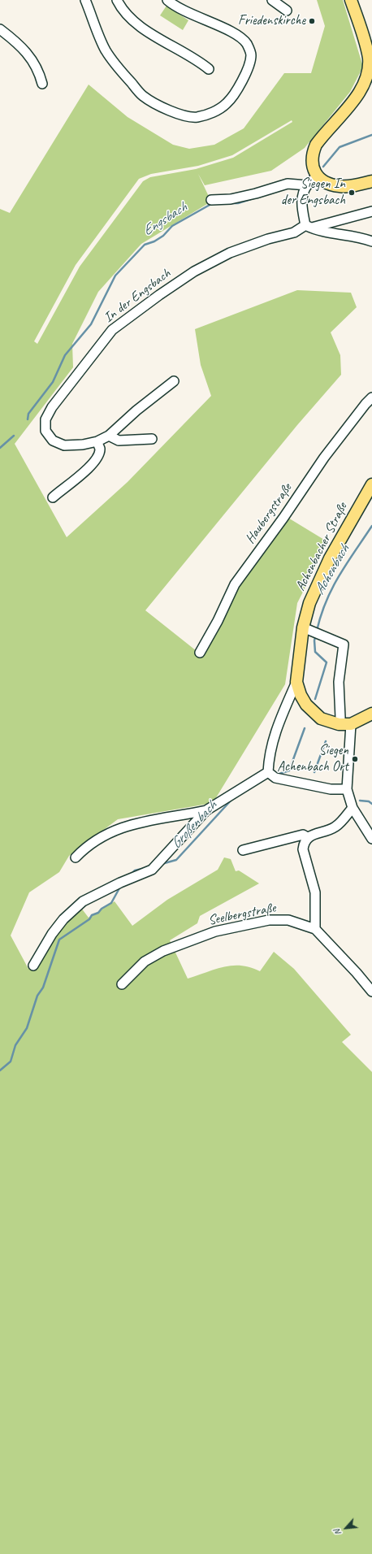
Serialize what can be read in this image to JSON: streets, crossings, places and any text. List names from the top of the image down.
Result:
{
  "streets": {
    "main road": ["Achenbacher Straße"],
    "street": ["In der Engsbach", "Haubergstraße", "Seelbergstraße"]
  },
  "water": ["Engsbach", "Achenbach", "Großenbach"],
  "places": ["Friedenskirche", "Siegen In der Engsbach", "Siegen Achenbach Ort"],
  "north": "bottom left"
}
